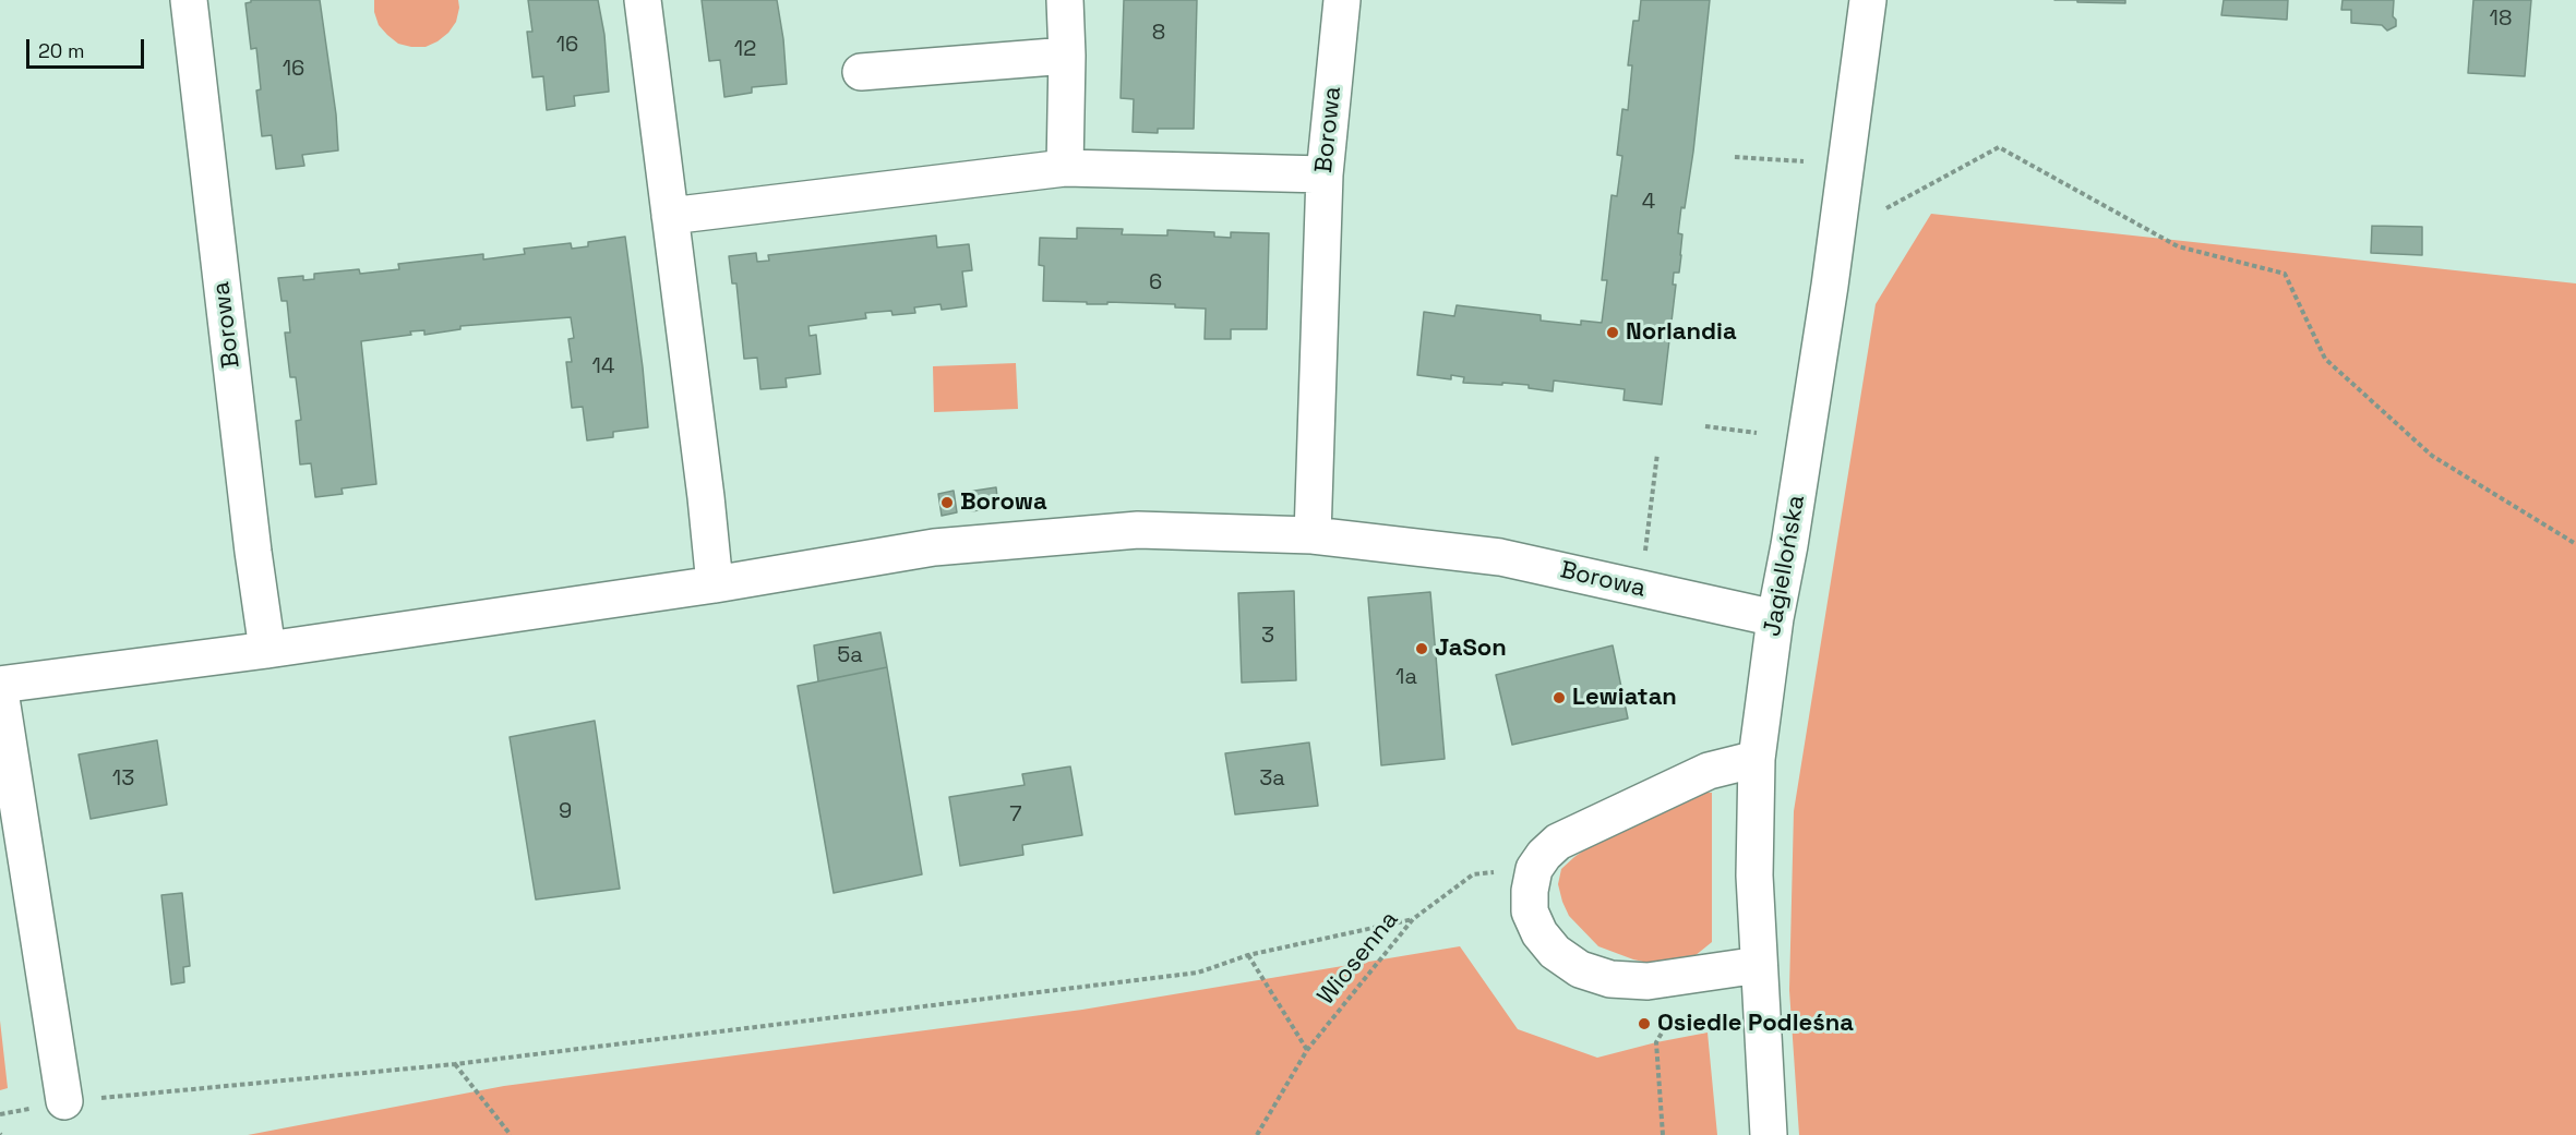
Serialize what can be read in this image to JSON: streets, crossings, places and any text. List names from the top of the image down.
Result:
{
  "streets": {
    "street": ["Borowa", "Jagiellońska"],
    "path": ["Wiosenna"]
  },
  "crossings": [
    ["Borowa", "Jagiellońska"]
  ],
  "places": [
    "Norlandia",
    "Borowa",
    "JaSon",
    "Lewiatan",
    "Osiedle Podleśna"
  ],
  "house_numbers": [
    "18",
    "8",
    "16",
    "12",
    "16",
    "4",
    "6",
    "14",
    "3",
    "5a",
    "1a",
    "13",
    "3a",
    "9",
    "7"
  ],
  "scale_bar": "20 m"
}
